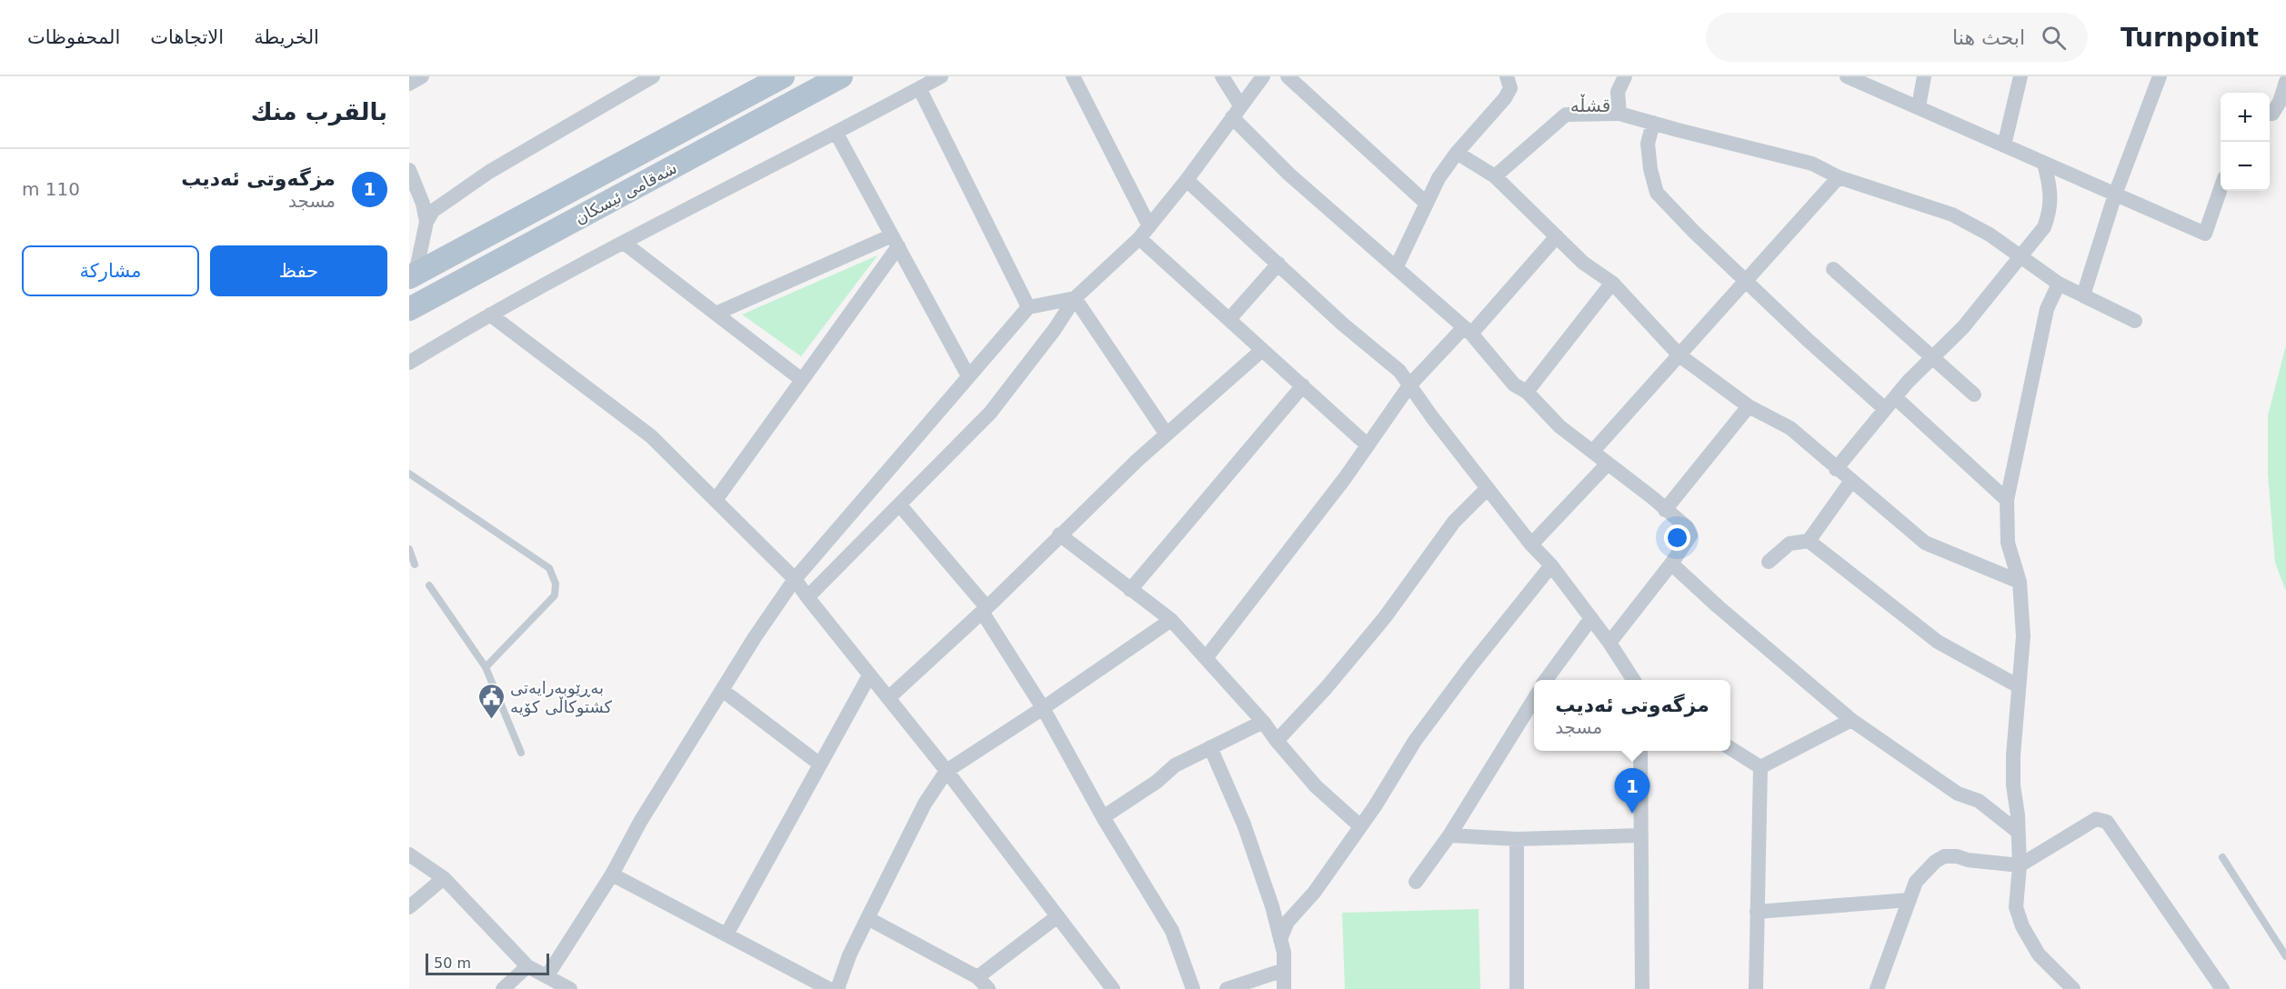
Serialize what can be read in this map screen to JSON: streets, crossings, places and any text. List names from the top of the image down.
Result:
{
  "streets": {
    "main road": ["شەقامی ئیسکان"]
  },
  "districts": ["قشڵه‌"],
  "places": {
    "public building": ["بەڕێوبەرایەتی کشتوکاڵی کۆیە"]
  },
  "scale_bar": "50 m",
  "page": {
    "header": "Turnpoint",
    "search": "ابحث هنا",
    "nav": ["الخريطة", "الاتجاهات", "المحفوظات"],
    "heading": "بالقرب منك",
    "map_buttons": ["+", "−"],
    "list": [
      {
        "mark": "1",
        "name": "مزگەوتی ئەدیب",
        "note": "مسجد",
        "value": "110 m"
      }
    ],
    "buttons": ["حفظ", "مشاركة"],
    "popup": ["مزگەوتی ئەدیب", "مسجد"],
    "pins": "1",
    "scale": "50 m"
  }
}
